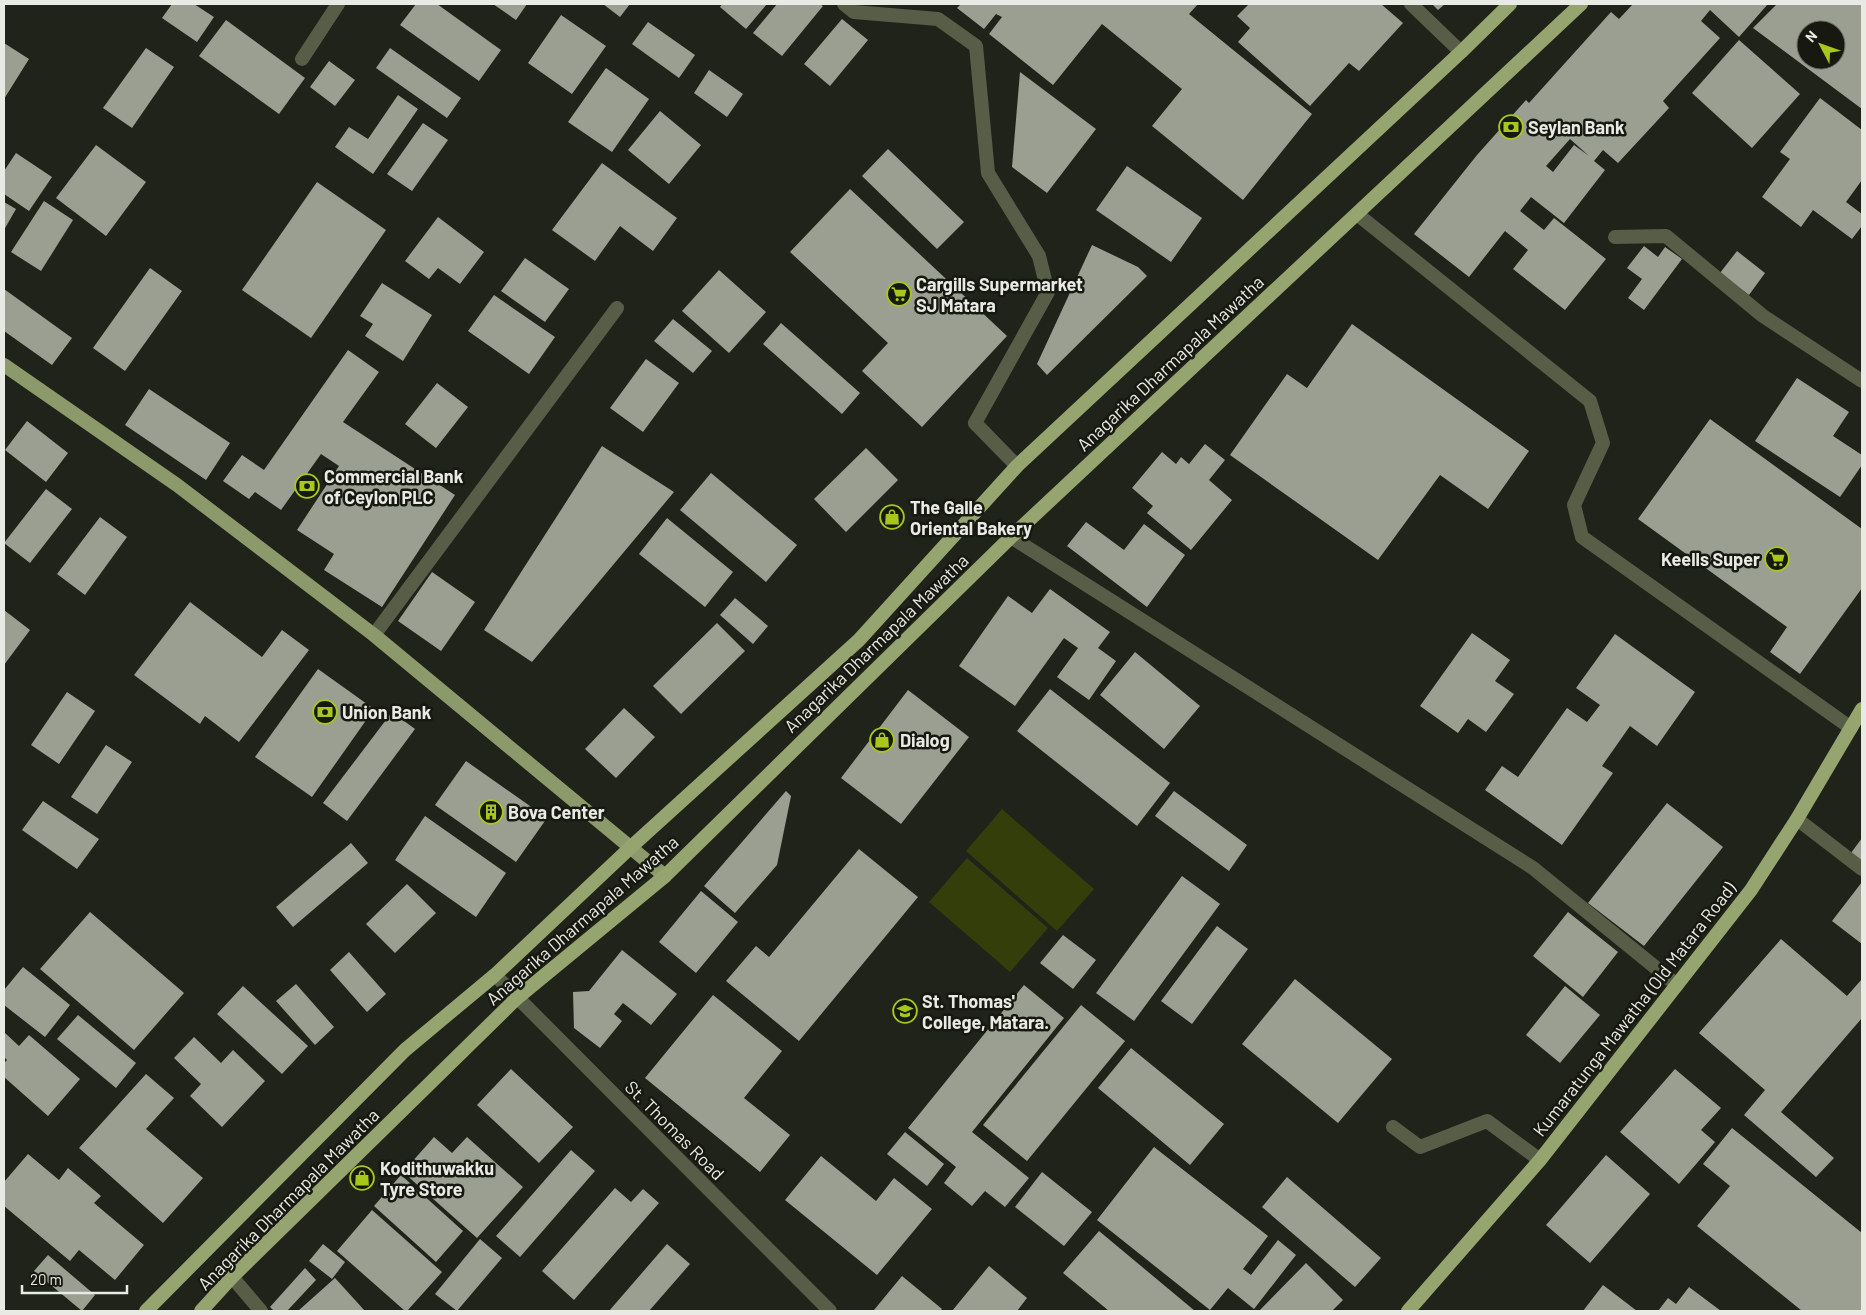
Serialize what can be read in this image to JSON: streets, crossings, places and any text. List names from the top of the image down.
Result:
{
  "streets": {
    "highway": ["Anagarika Dharmapala Mawatha", "Kumaratunga Mawatha (Old Matara Road)"],
    "street": ["St. Thomas Road"]
  },
  "crossings": [
    ["Anagarika Dharmapala Mawatha", "St. Thomas Road"]
  ],
  "places": {
    "bank": ["Seylan Bank", "Commercial Bank of Ceylon PLC", "Union Bank"],
    "supermarket": ["Cargills Supermarket SJ Matara", "Keells Super"],
    "shop": ["The Galle Oriental Bakery", "Dialog", "Kodithuwakku Tyre Store"],
    "building": ["Bova Center"],
    "school or university": ["St. Thomas' College, Matara."]
  },
  "scale_bar": "20 m",
  "north": "top left"
}
